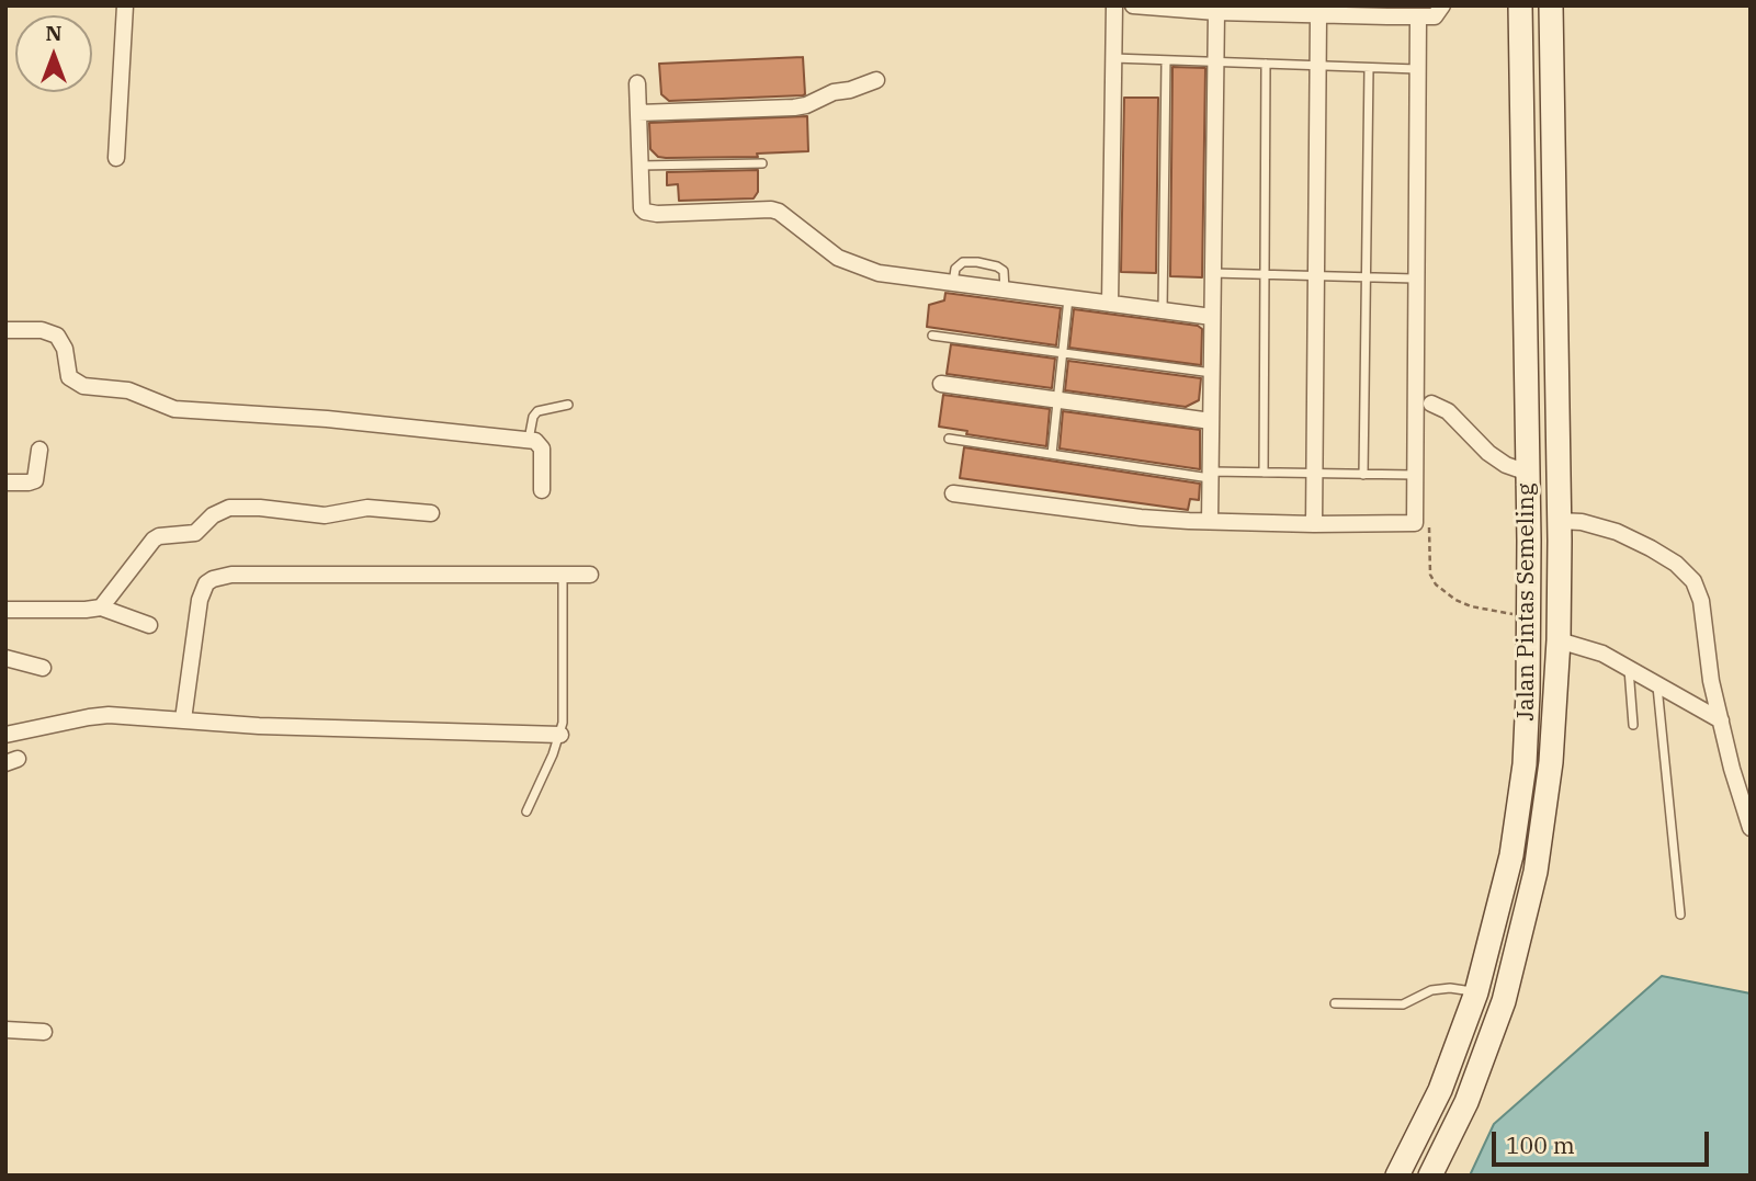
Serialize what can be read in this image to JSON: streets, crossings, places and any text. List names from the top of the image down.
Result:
{
  "streets": {
    "main road": ["Jalan Pintas Semeling"]
  },
  "scale_bar": "100 m",
  "north": "top"
}
